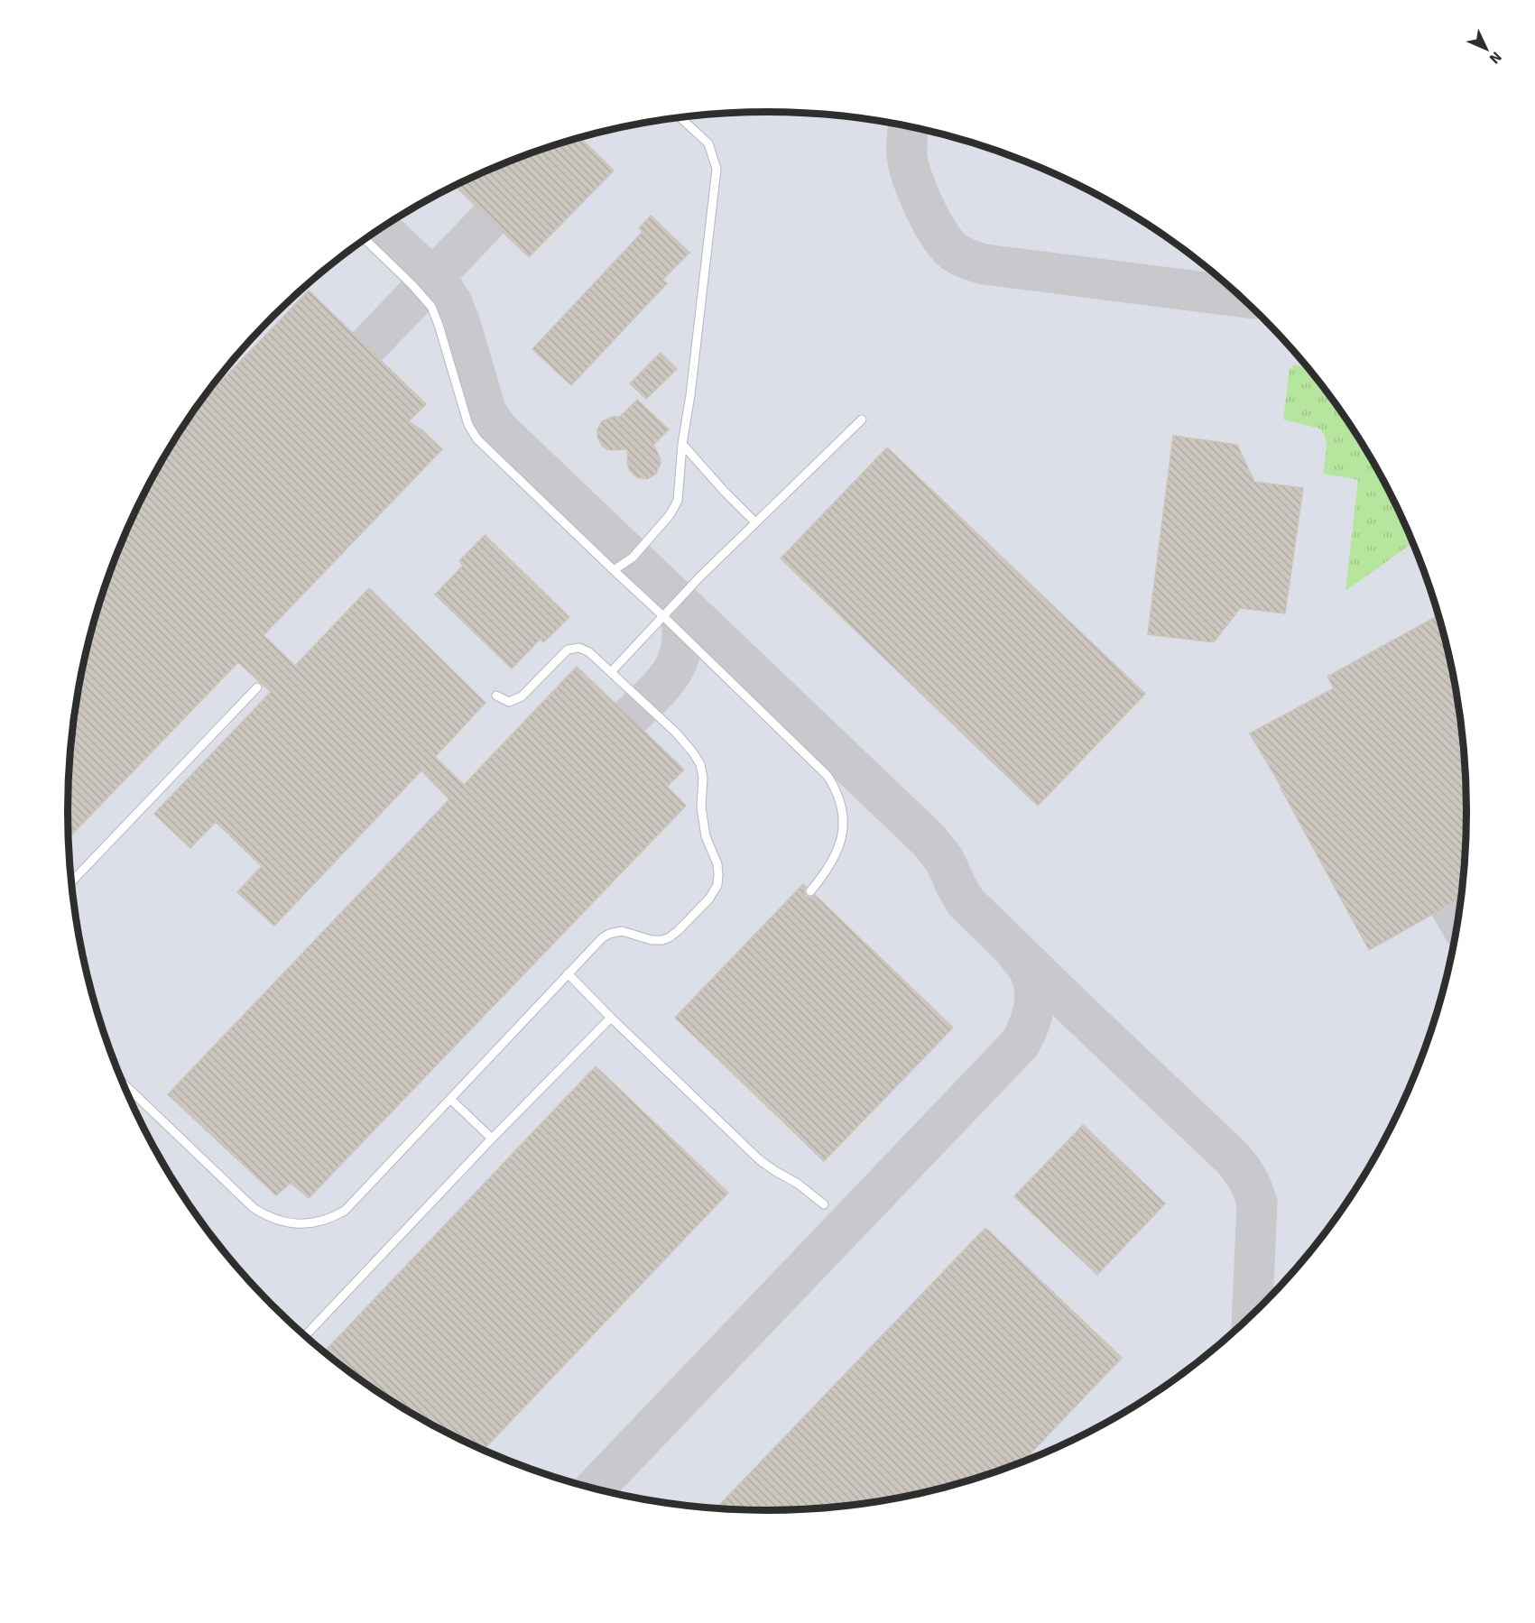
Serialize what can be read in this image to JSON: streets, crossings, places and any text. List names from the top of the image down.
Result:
{
  "north": "bottom right"
}
